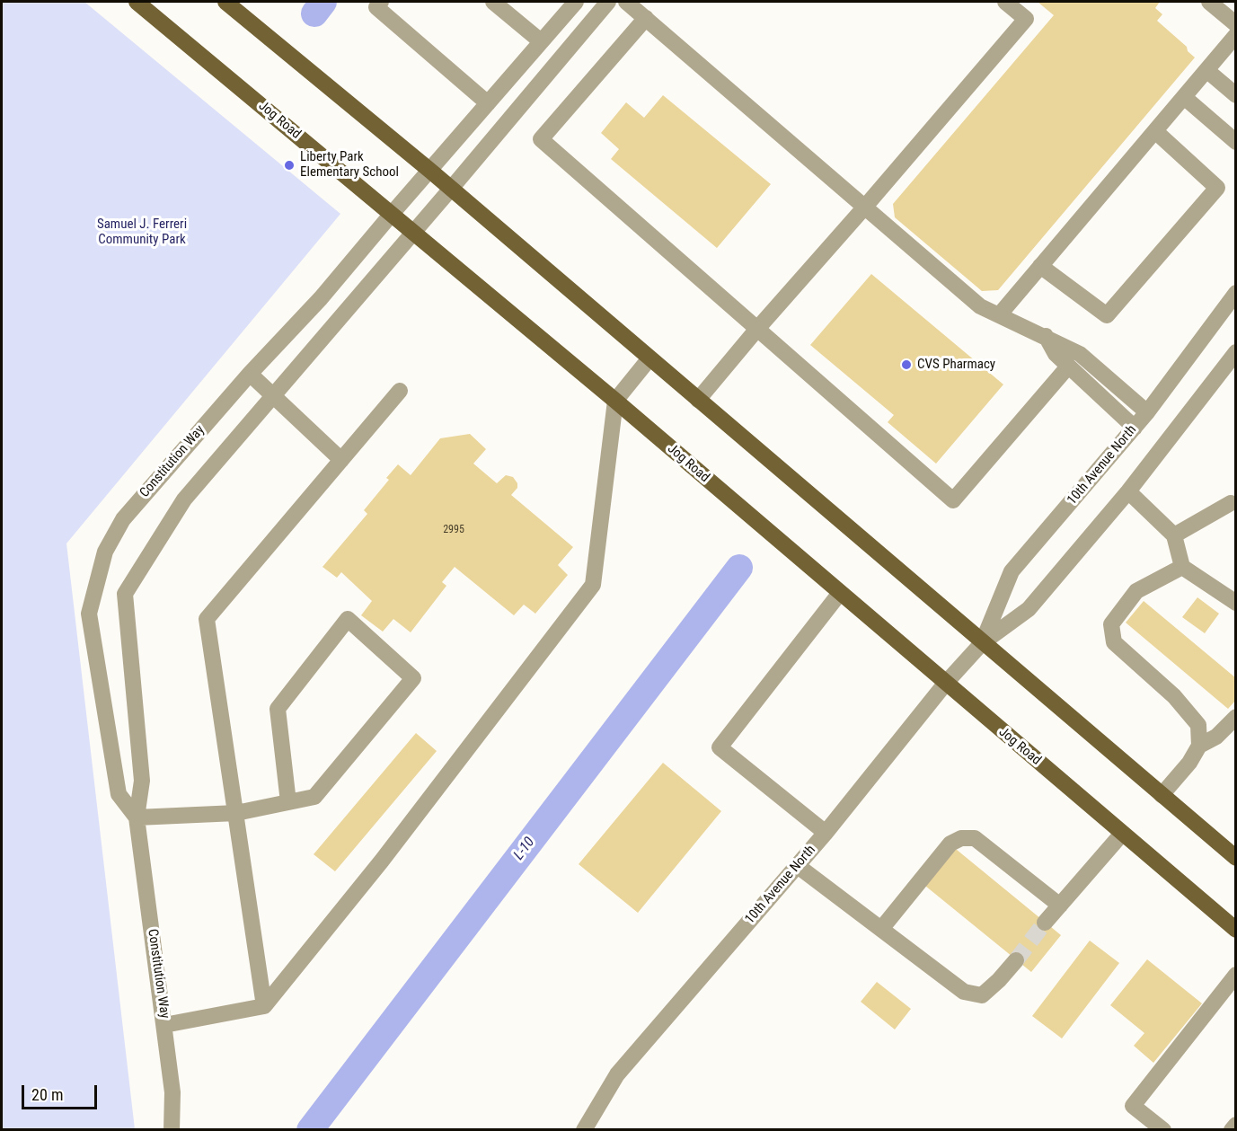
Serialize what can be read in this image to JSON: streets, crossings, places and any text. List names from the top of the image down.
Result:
{
  "streets": {
    "main road": ["Jog Road"],
    "street": ["Constitution Way", "10th Avenue North"]
  },
  "crossings": [
    ["Jog Road", "Constitution Way"],
    ["Jog Road", "10th Avenue North"]
  ],
  "water": ["L-10"],
  "parks": ["Samuel J. Ferreri Community Park"],
  "places": ["Liberty Park Elementary School", "CVS Pharmacy"],
  "house_numbers": ["2995"],
  "scale_bar": "20 m"
}
